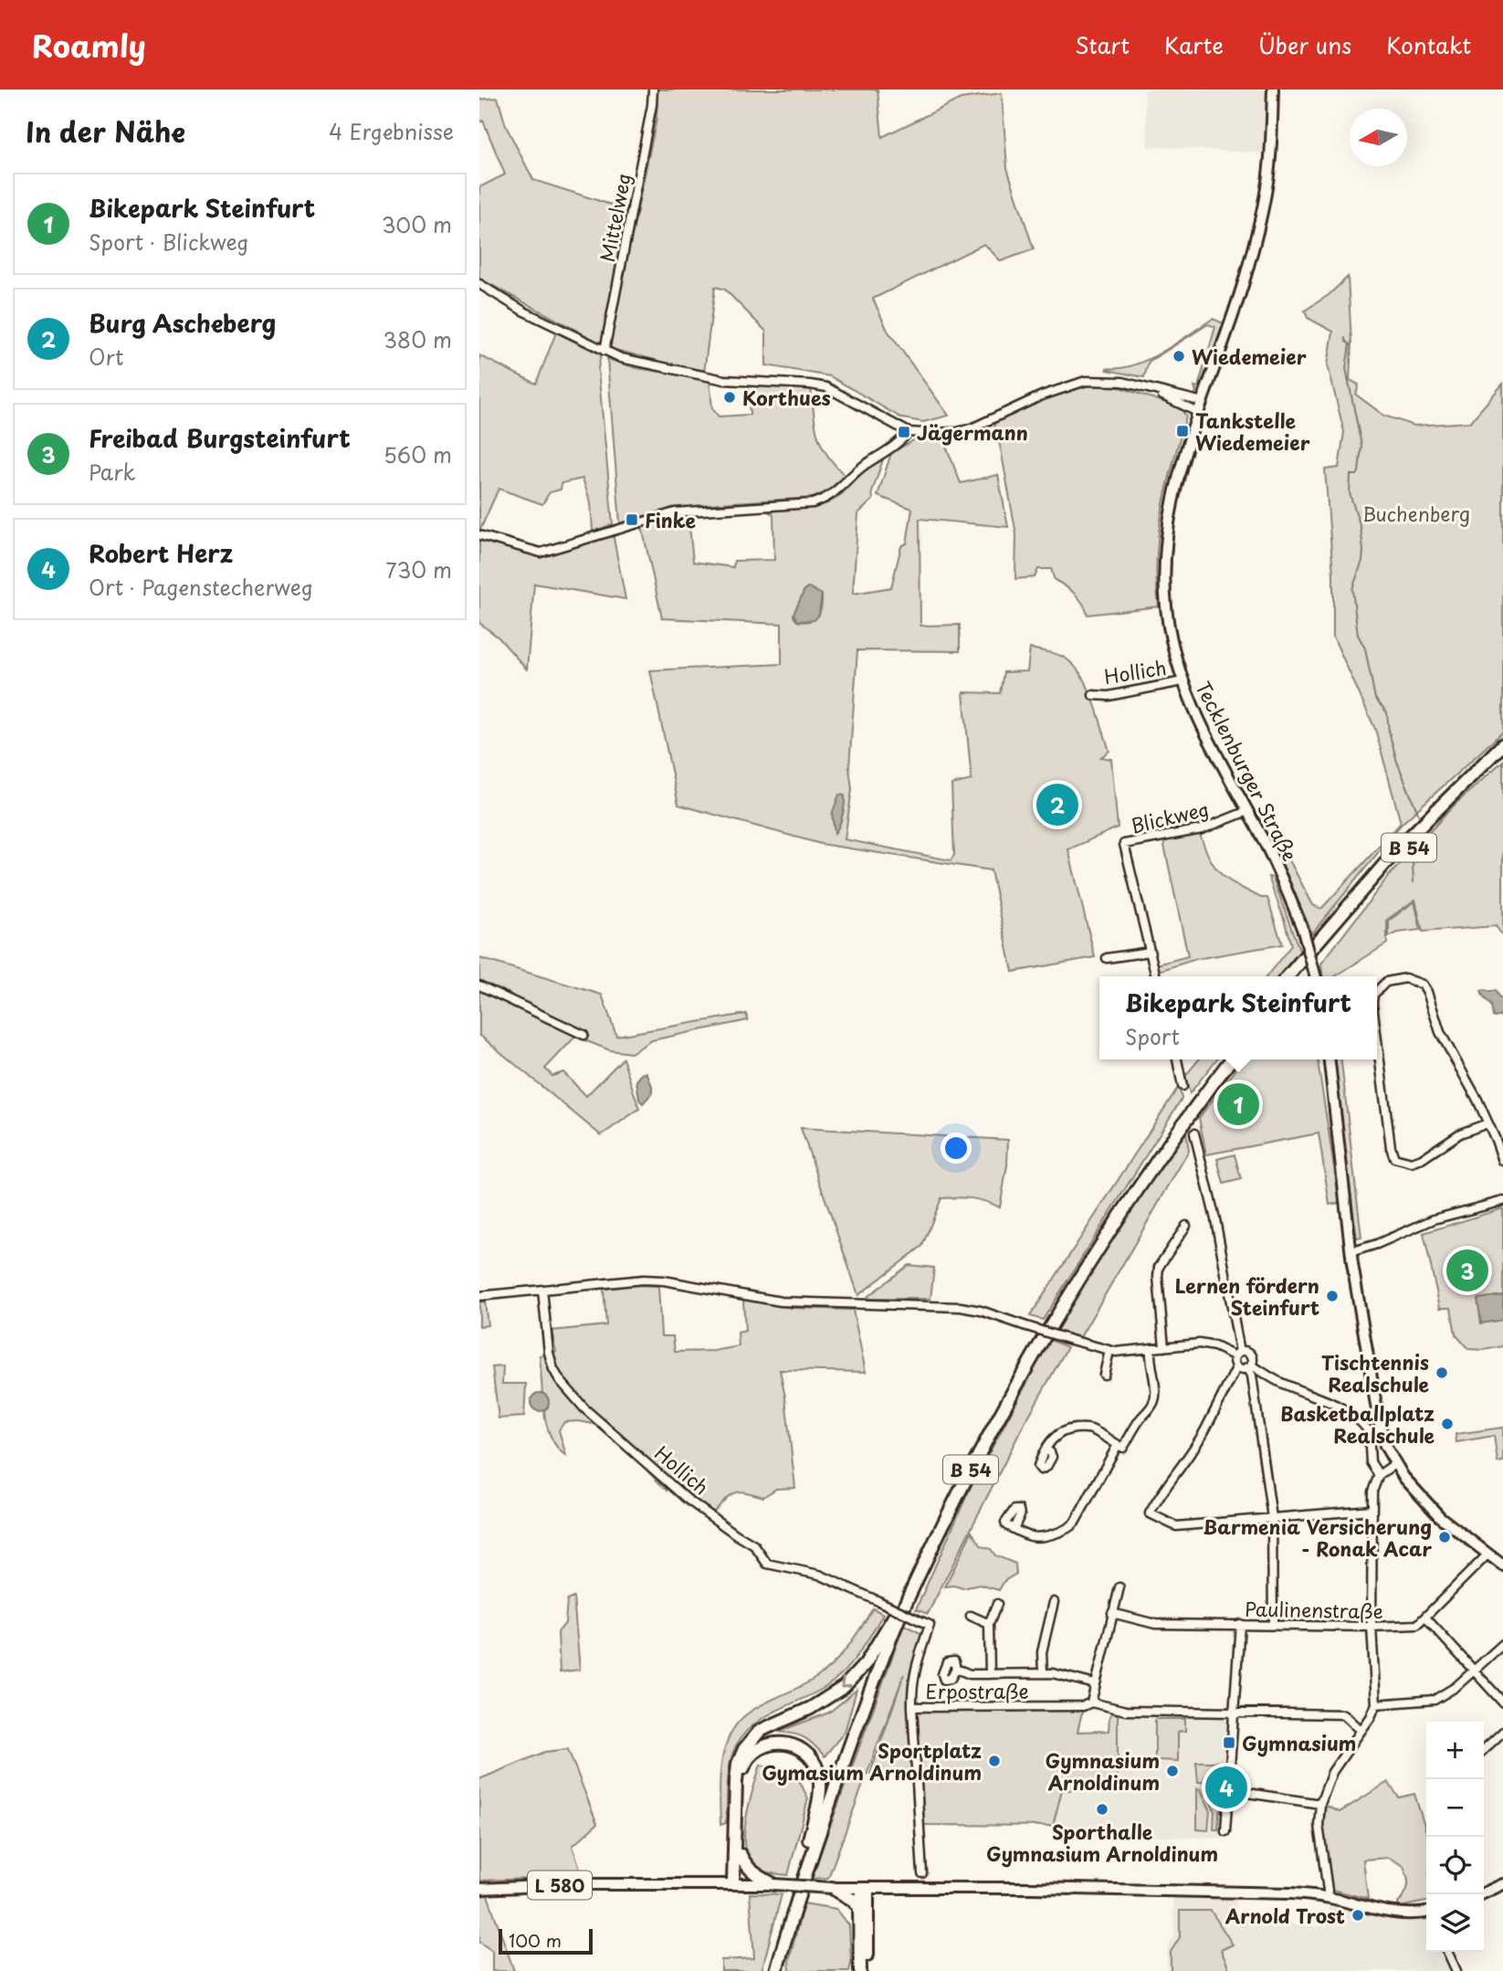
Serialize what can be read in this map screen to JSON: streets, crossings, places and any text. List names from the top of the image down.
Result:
{
  "streets": {
    "highway": ["B 54"],
    "main road": ["Tecklenburger Straße", "L 580"],
    "street": [
      "Mittelweg",
      "Hollich",
      "Blickweg",
      "Paulinenstraße",
      "Erpostraße"
    ]
  },
  "crossings": [
    ["Hollich", "Tecklenburger Straße"],
    ["Hollich", "Erpostraße"],
    ["Tecklenburger Straße", "Blickweg"]
  ],
  "parks": ["Buchenberg"],
  "places": {
    "other": [
      "Wiedemeier",
      "Korthues",
      "Lernen fördern Steinfurt",
      "Tischtennis Realschule",
      "Basketballplatz Realschule",
      "Barmenia Versicherung - Ronak Acar",
      "Sportplatz Gymasium Arnoldinum",
      "Gymnasium Arnoldinum",
      "Sporthalle Gymnasium Arnoldinum",
      "Arnold Trost"
    ],
    "transit": [
      "Tankstelle Wiedemeier",
      "Jägermann",
      "Finke",
      "Gymnasium"
    ]
  },
  "scale_bar": "100 m",
  "north": "left",
  "page": {
    "header": "Roamly",
    "nav": [
      "Start",
      "Karte",
      "Über uns",
      "Kontakt"
    ],
    "heading": ["In der Nähe", "4 Ergebnisse"],
    "list": [
      {
        "mark": "1",
        "name": "Bikepark Steinfurt",
        "note": "Sport · Blickweg",
        "value": "300 m"
      },
      {
        "mark": "2",
        "name": "Burg Ascheberg",
        "note": "Ort",
        "value": "380 m"
      },
      {
        "mark": "3",
        "name": "Freibad Burgsteinfurt",
        "note": "Park",
        "value": "560 m"
      },
      {
        "mark": "4",
        "name": "Robert Herz",
        "note": "Ort · Pagenstecherweg",
        "value": "730 m"
      }
    ],
    "pins": [
      "2",
      "1",
      "3",
      "4"
    ],
    "popup": ["Bikepark Steinfurt", "Sport"],
    "map_buttons": ["+", "−"],
    "scale": "100 m"
  }
}
